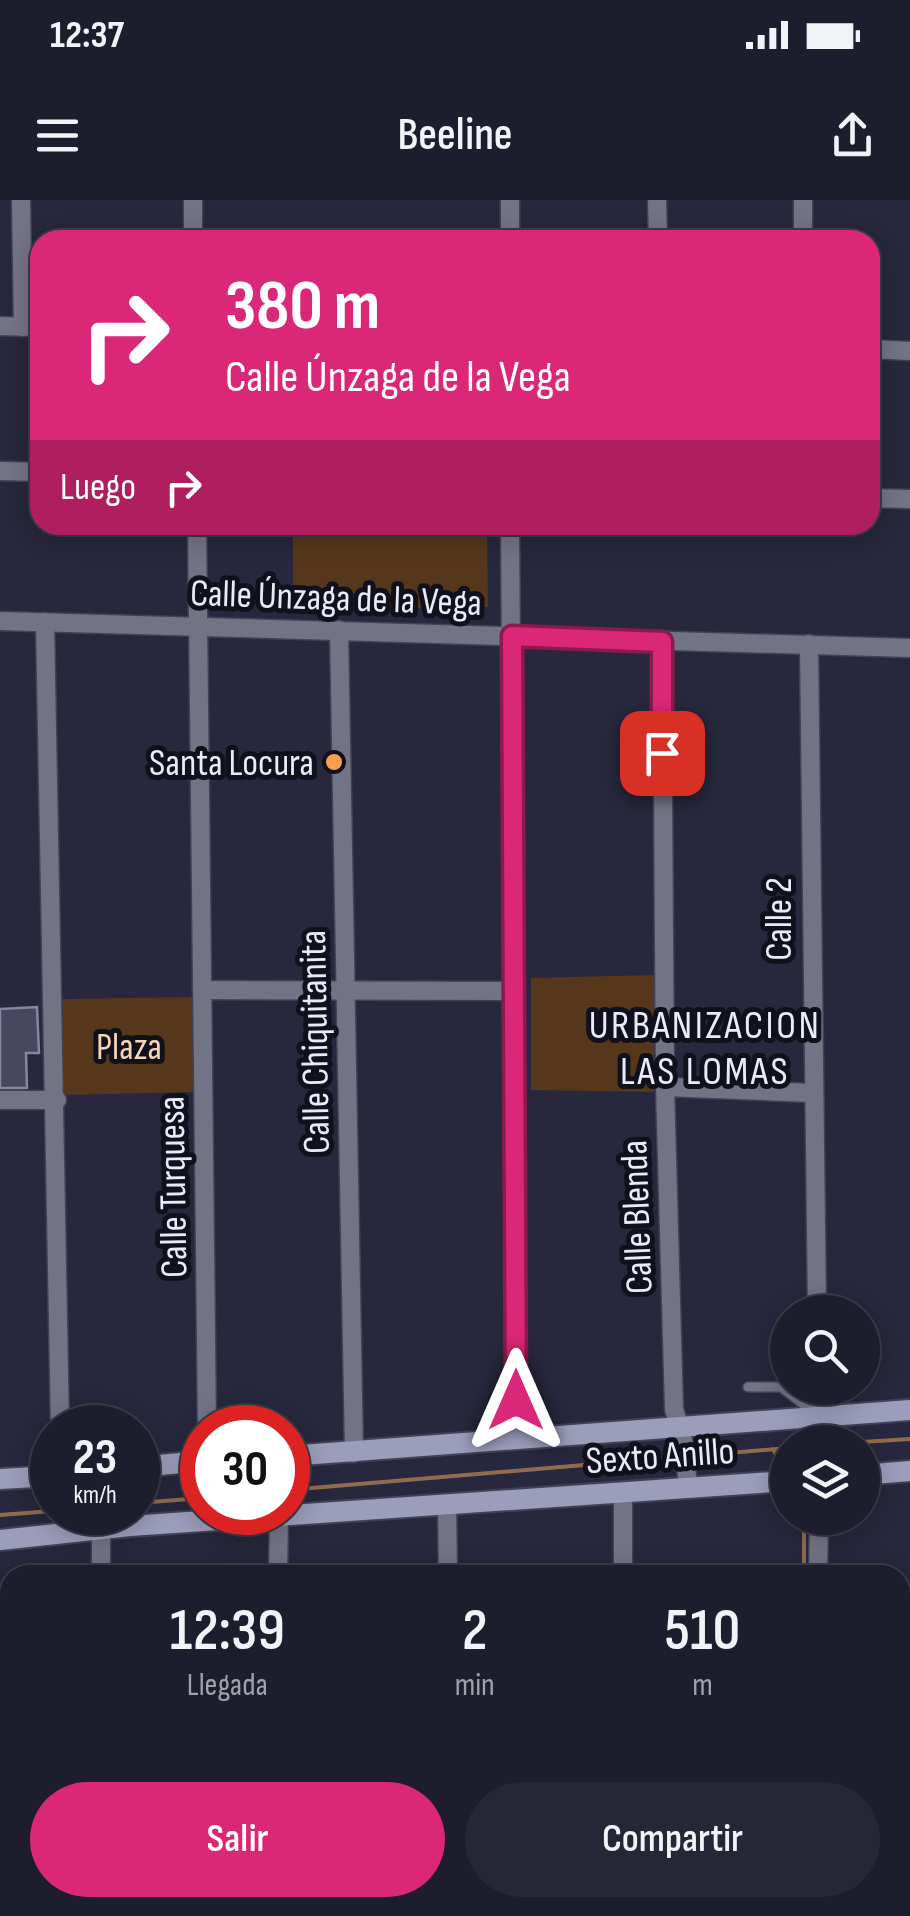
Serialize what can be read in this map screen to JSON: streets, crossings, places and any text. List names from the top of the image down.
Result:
{
  "streets": {
    "main road": ["Sexto Anillo"],
    "street": [
      "Calle Únzaga de la Vega",
      "Calle 2",
      "Calle Chiquitanita",
      "Calle Turquesa",
      "Calle Blenda"
    ]
  },
  "crossings": [
    ["Calle Únzaga de la Vega", "Calle 2"],
    ["Calle Únzaga de la Vega", "Calle Chiquitanita"],
    ["Calle Únzaga de la Vega", "Calle Turquesa"],
    ["Calle Únzaga de la Vega", "Calle Blenda"],
    ["Calle Chiquitanita", "Sexto Anillo"],
    ["Calle Blenda", "Sexto Anillo"]
  ],
  "districts": ["URBANIZACION LAS LOMAS"],
  "parks": ["Plaza"],
  "places": ["Santa Locura"],
  "page": {
    "status": "12:37",
    "header": "Beeline",
    "turn": ["380 m", "Calle Únzaga de la Vega"],
    "then": "Luego",
    "speed": "23 km/h",
    "limit": "30",
    "eta": [
      "12:39",
      "Llegada",
      "2",
      "min",
      "510",
      "m"
    ],
    "buttons": ["Salir", "Compartir"]
  }
}
